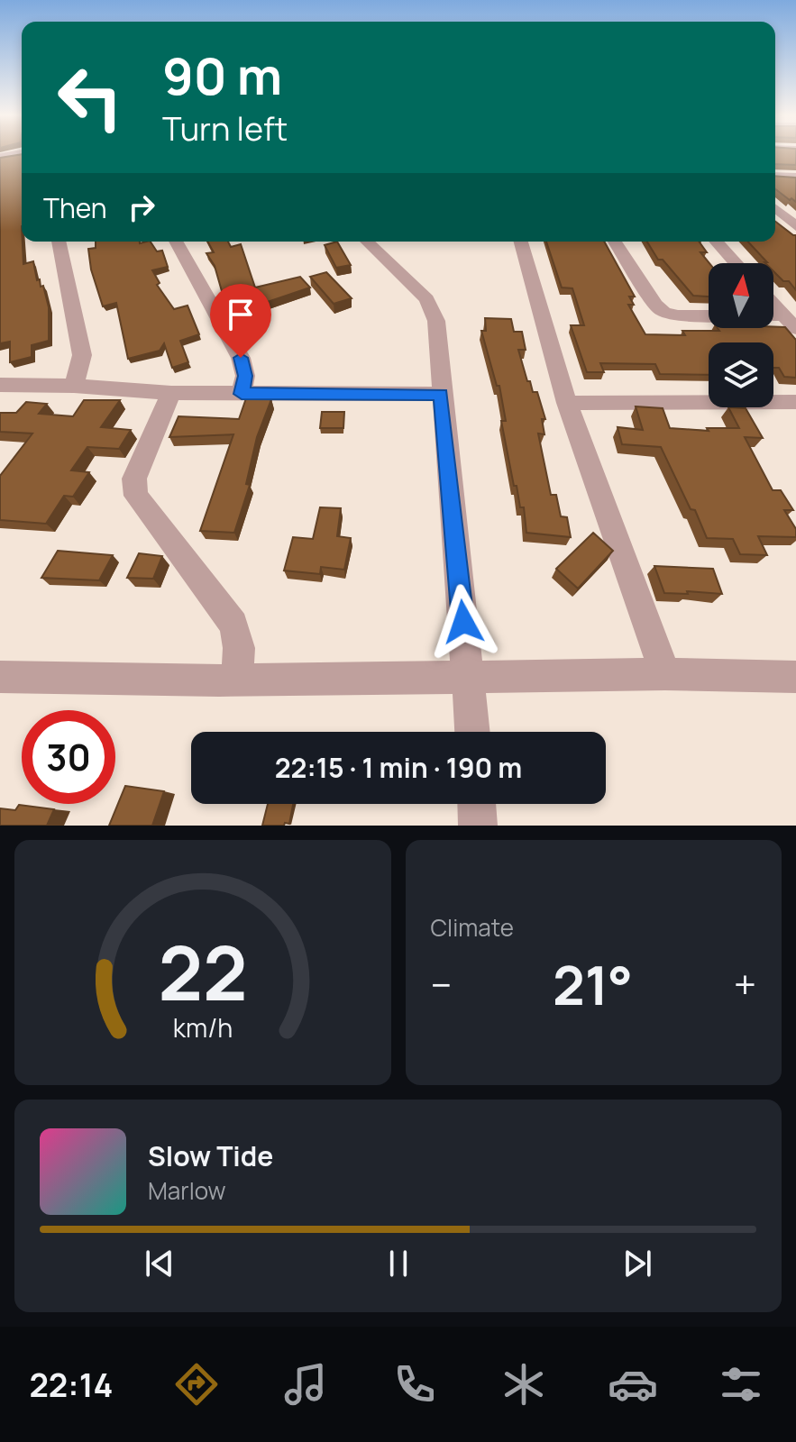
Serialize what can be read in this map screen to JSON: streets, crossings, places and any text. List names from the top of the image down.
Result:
{
  "north": "top",
  "page": {
    "turn": ["90 m", "Turn left"],
    "then": "Then",
    "limit": "30",
    "trip": "22:15 · 1 min · 190 m",
    "tile": "Climate",
    "heat": ["−", "21°", "+"],
    "song": ["Slow Tide", "Marlow"],
    "tabs": "22:14",
    "gauge": ["22", "km/h"]
  }
}
